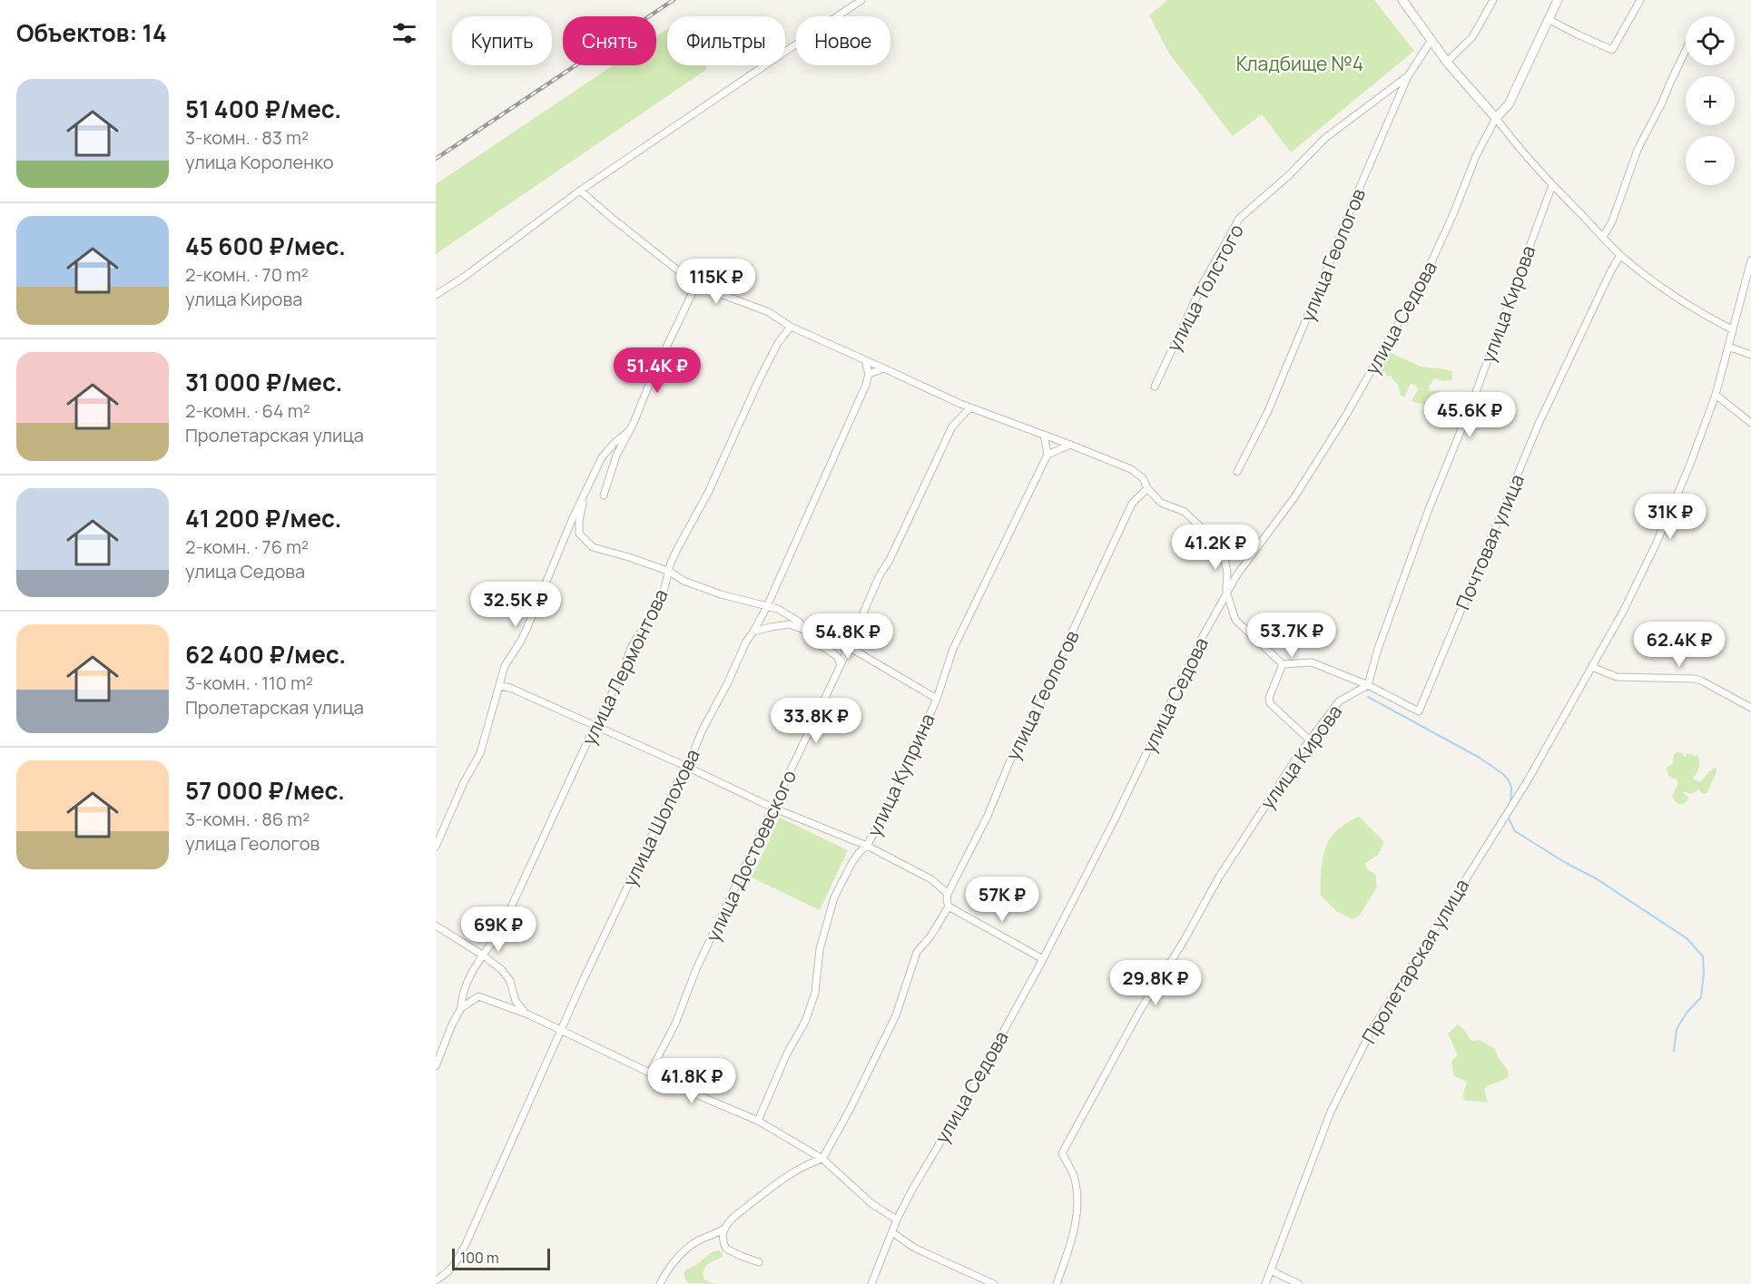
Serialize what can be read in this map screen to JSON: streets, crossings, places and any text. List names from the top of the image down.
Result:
{
  "streets": {
    "street": [
      "улица Геологов",
      "улица Толстого",
      "улица Кирова",
      "улица Седова",
      "Почтовая улица",
      "улица Лермонтова",
      "улица Куприна",
      "улица Шолохова",
      "улица Достоевского",
      "Пролетарская улица"
    ]
  },
  "crossings": [
    ["улица Геологов", "улица Толстого"],
    ["улица Кирова", "Почтовая улица"]
  ],
  "parks": ["Кладбище №4"],
  "scale_bar": "100 m",
  "page": {
    "heading": "Объектов: 14",
    "map_buttons": ["+", "−"],
    "chip": [
      "Купить",
      "Снять",
      "Фильтры",
      "Новое"
    ],
    "list": [
      {
        "name": "51 400 ₽/мес.",
        "note": "3-комн. · 83 m² · улица Короленко"
      },
      {
        "name": "45 600 ₽/мес.",
        "note": "2-комн. · 70 m² · улица Кирова"
      },
      {
        "name": "31 000 ₽/мес.",
        "note": "2-комн. · 64 m² · Пролетарская улица"
      },
      {
        "name": "41 200 ₽/мес.",
        "note": "2-комн. · 76 m² · улица Седова"
      },
      {
        "name": "62 400 ₽/мес.",
        "note": "3-комн. · 110 m² · Пролетарская улица"
      },
      {
        "name": "57 000 ₽/мес.",
        "note": "3-комн. · 86 m² · улица Геологов"
      }
    ],
    "price": [
      "115K ₽",
      "51.4K ₽",
      "45.6K ₽",
      "31K ₽",
      "41.2K ₽",
      "32.5K ₽",
      "53.7K ₽",
      "54.8K ₽",
      "62.4K ₽",
      "33.8K ₽",
      "57K ₽",
      "69K ₽",
      "29.8K ₽",
      "41.8K ₽"
    ],
    "scale": "100 m"
  }
}
